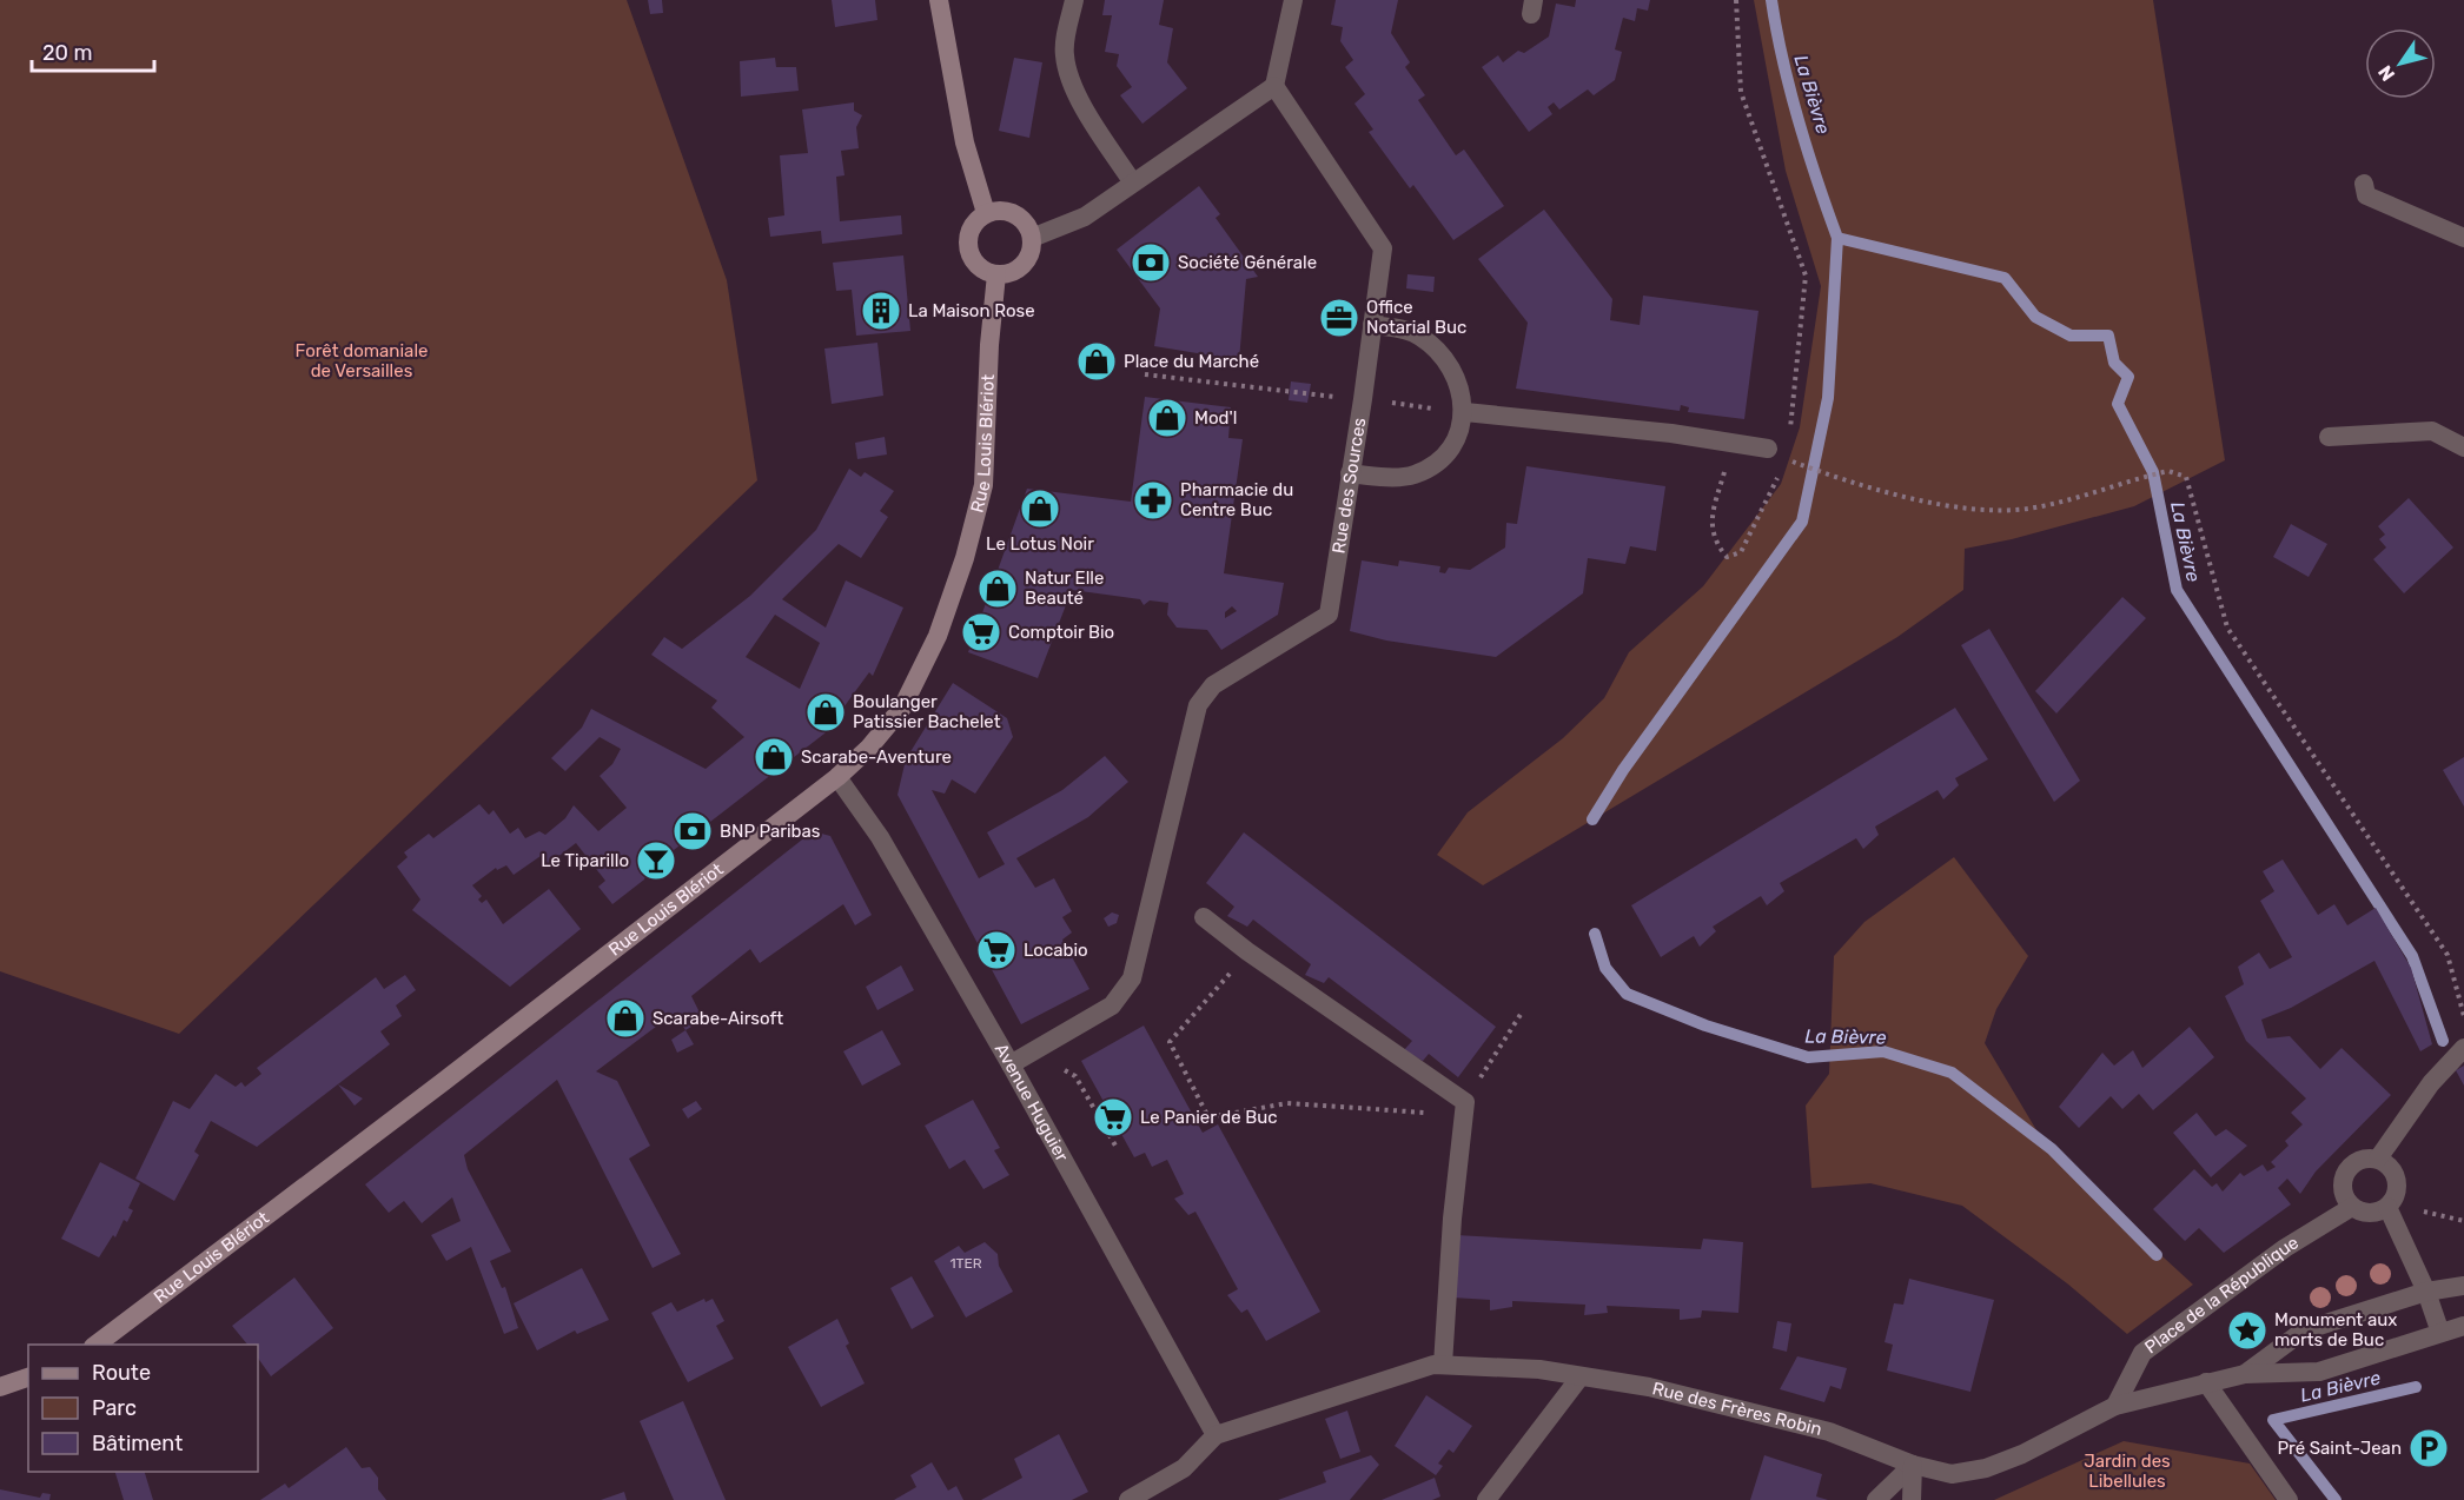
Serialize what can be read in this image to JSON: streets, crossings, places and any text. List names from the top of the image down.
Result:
{
  "streets": {
    "main road": ["Rue Louis Blériot"],
    "street": [
      "Rue des Sources",
      "Avenue Huguier",
      "Place de la République",
      "Rue des Frères Robin"
    ]
  },
  "crossings": [
    ["Rue Louis Blériot", "Avenue Huguier"],
    ["Rue des Sources", "Avenue Huguier"],
    ["Avenue Huguier", "Rue des Frères Robin"],
    ["Place de la République", "Rue des Frères Robin"]
  ],
  "water": ["La Bièvre"],
  "parks": ["Forêt domaniale de Versailles", "Jardin des Libellules"],
  "places": {
    "bank": ["Société Générale", "BNP Paribas"],
    "building": ["La Maison Rose"],
    "office": ["Office Notarial Buc"],
    "shop": [
      "Place du Marché",
      "Mod'l",
      "Le Lotus Noir",
      "Natur Elle Beauté",
      "Boulanger Patissier Bachelet",
      "Scarabe-Aventure",
      "Scarabe-Airsoft"
    ],
    "pharmacy": ["Pharmacie du Centre Buc"],
    "supermarket": ["Comptoir Bio", "Locabio", "Le Panier de Buc"],
    "bar": ["Le Tiparillo"],
    "place": ["Monument aux morts de Buc"],
    "parking": ["Pré Saint-Jean"]
  },
  "house_numbers": ["1TER"],
  "legend": ["Route", "Parc", "Bâtiment"],
  "scale_bar": "20 m",
  "north": "bottom left"
}
